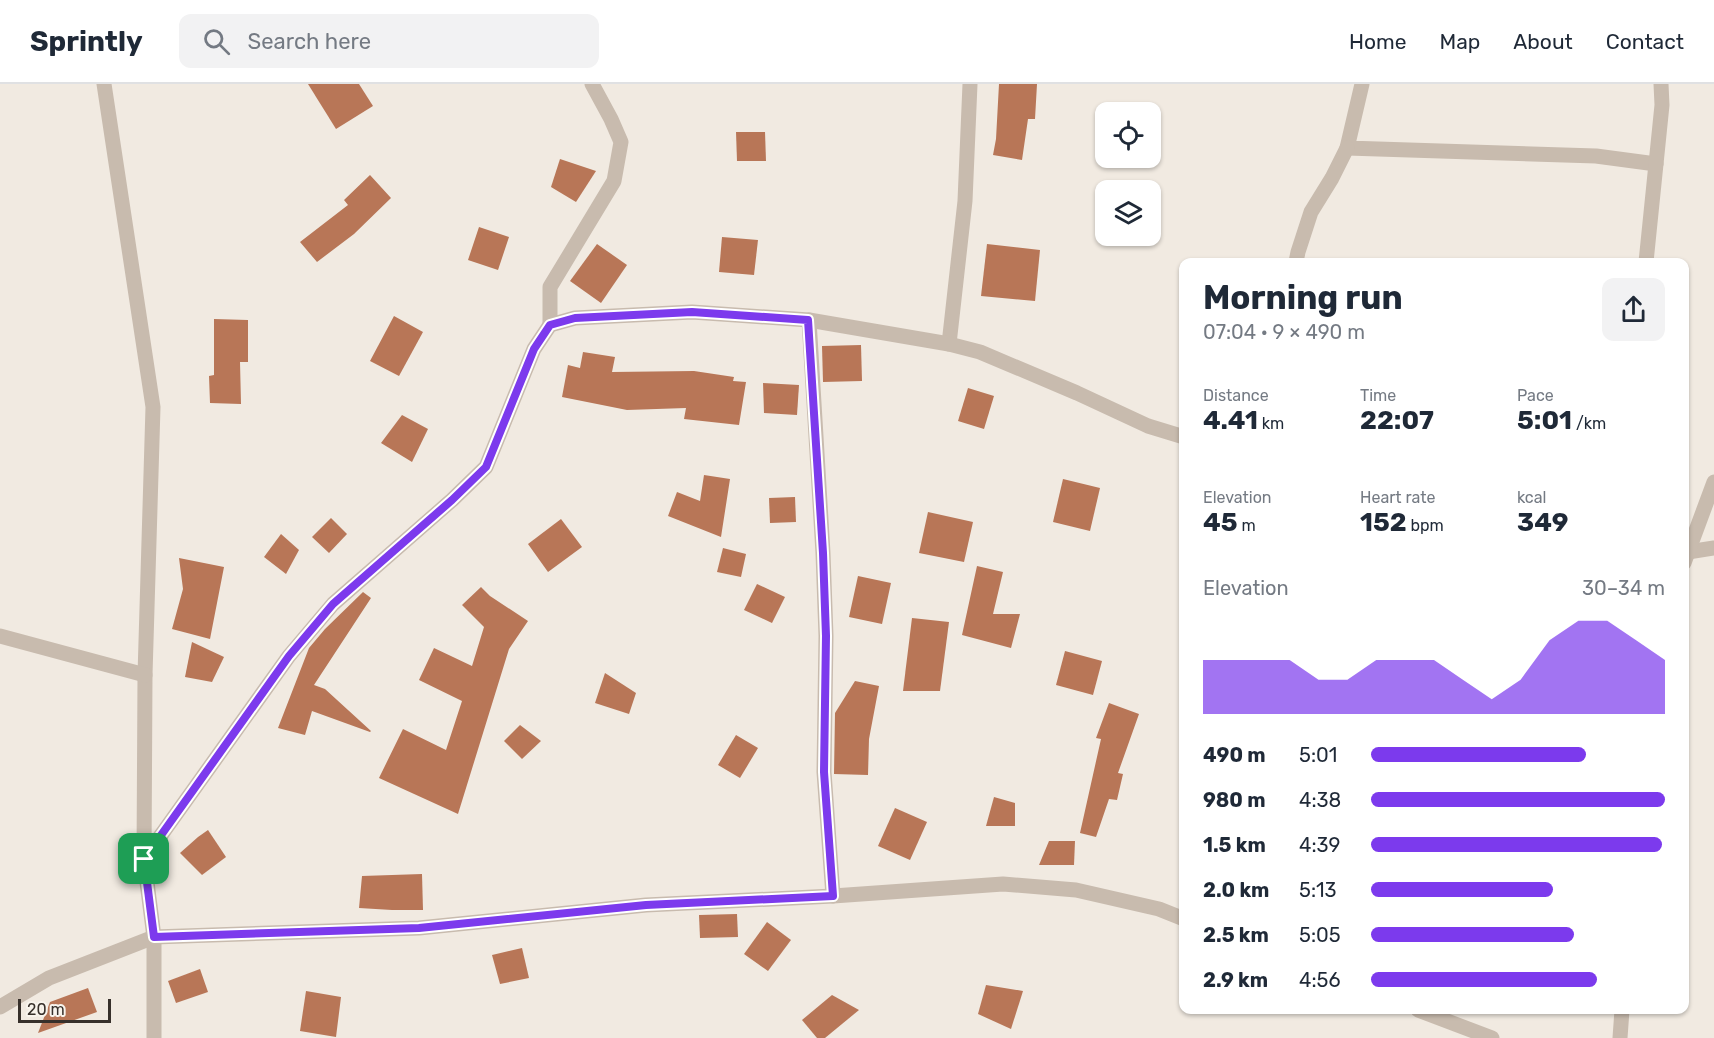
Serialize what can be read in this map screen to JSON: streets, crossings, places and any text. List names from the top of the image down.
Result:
{
  "scale_bar": "20 m",
  "page": {
    "header": "Sprintly",
    "search": "Search here",
    "nav": [
      "Home",
      "Map",
      "About",
      "Contact"
    ],
    "heading": ["Morning run", "07:04 · 9 × 490 m"],
    "stats": [
      ["Distance", "4.41 km"],
      ["Time", "22:07"],
      ["Pace", "5:01 /km"],
      ["Elevation", "45 m"],
      ["Heart rate", "152 bpm"],
      ["kcal", "349"]
    ],
    "chart": ["Elevation", "30–34 m"],
    "list": [
      {
        "name": "490 m",
        "note": "5:01"
      },
      {
        "name": "980 m",
        "note": "4:38"
      },
      {
        "name": "1.5 km",
        "note": "4:39"
      },
      {
        "name": "2.0 km",
        "note": "5:13"
      },
      {
        "name": "2.5 km",
        "note": "5:05"
      },
      {
        "name": "2.9 km",
        "note": "4:56"
      }
    ],
    "scale": "20 m"
  }
}
